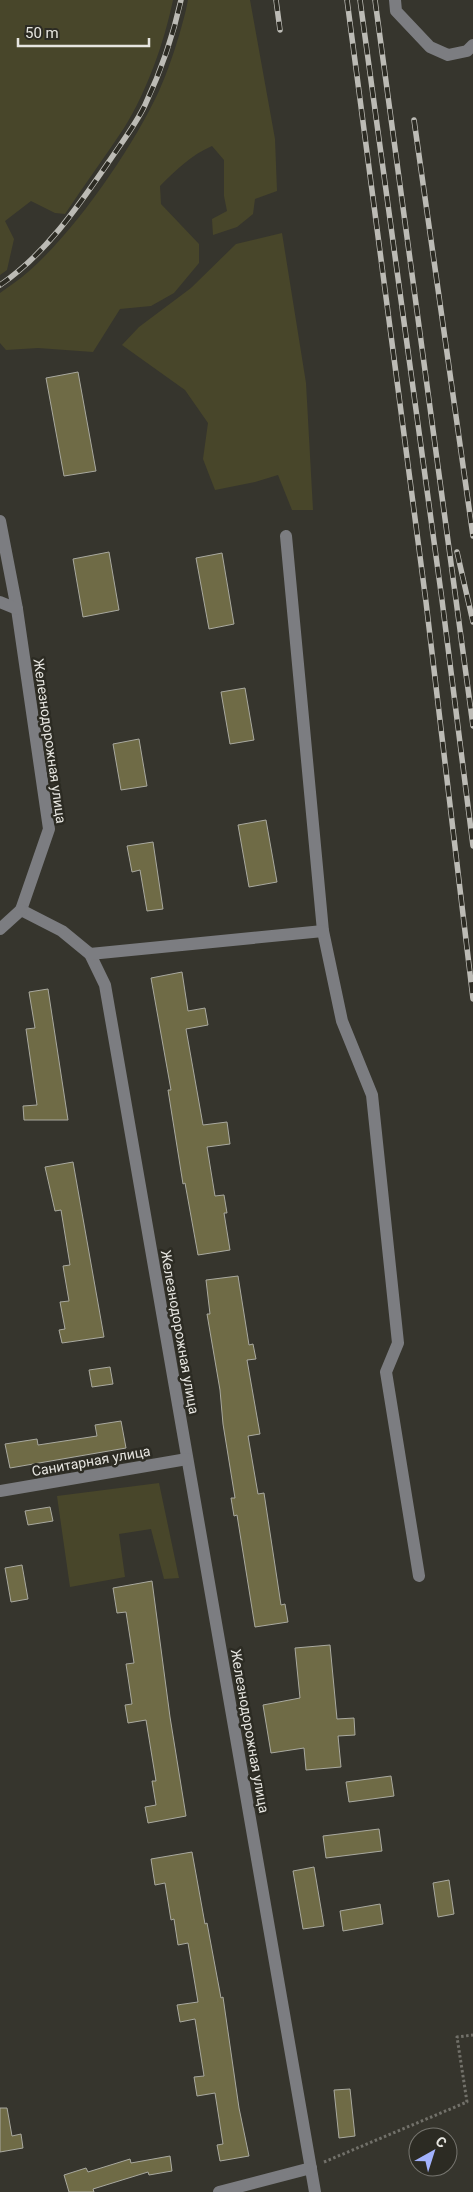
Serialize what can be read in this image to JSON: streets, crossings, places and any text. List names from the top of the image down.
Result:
{
  "streets": {
    "street": ["Железнодорожная улица", "Санитарная улица"]
  },
  "crossings": [
    ["Железнодорожная улица", "Санитарная улица"]
  ],
  "scale_bar": "50 m",
  "north": "top right"
}
